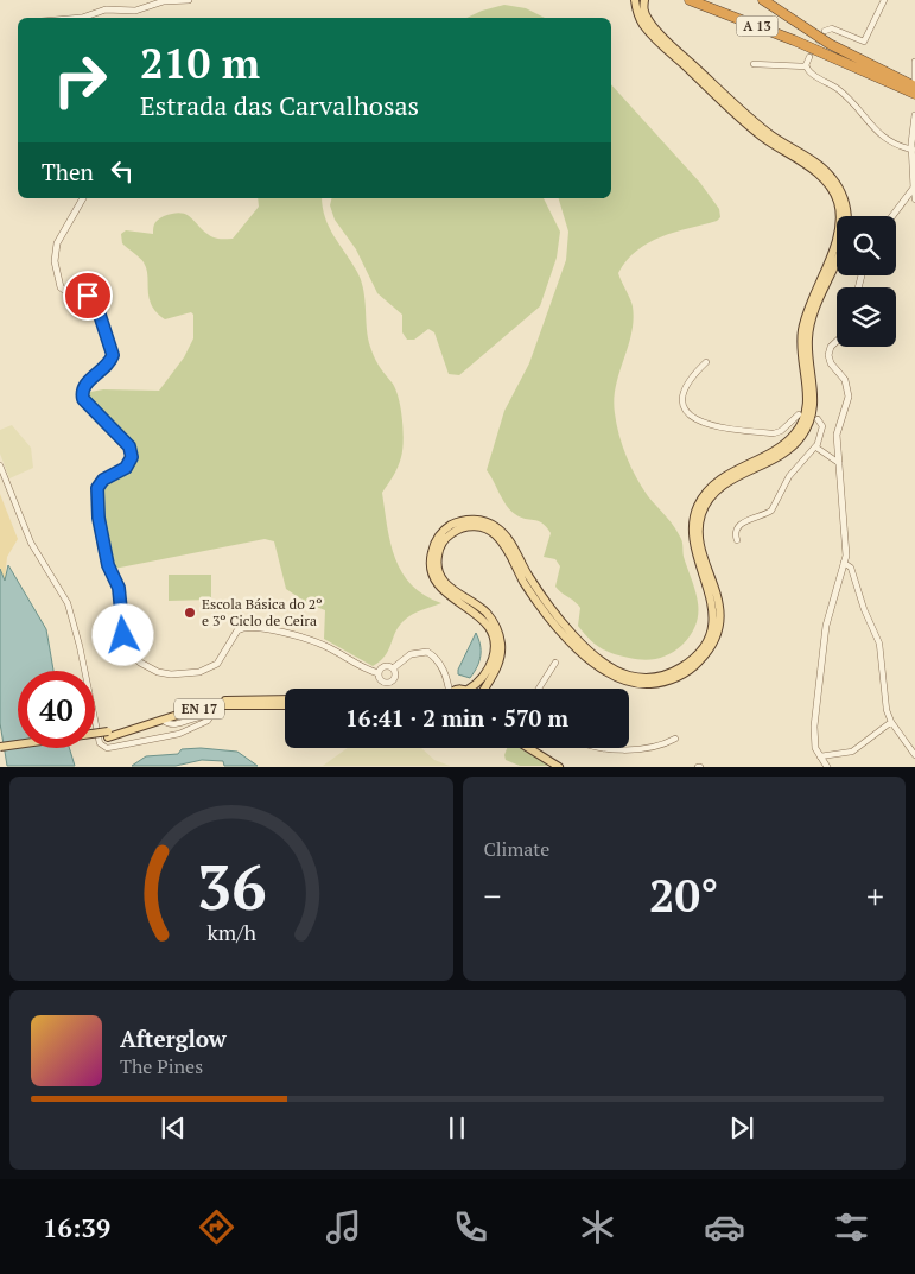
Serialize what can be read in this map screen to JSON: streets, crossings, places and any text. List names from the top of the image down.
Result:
{
  "streets": {
    "highway": ["A 13"],
    "main road": ["EN 17"]
  },
  "places": ["Escola Básica do 2º e 3º Ciclo de Ceira"],
  "page": {
    "turn": ["210 m", "Estrada das Carvalhosas"],
    "then": "Then",
    "limit": "40",
    "trip": "16:41 · 2 min · 570 m",
    "tile": "Climate",
    "heat": ["−", "20°", "+"],
    "song": ["Afterglow", "The Pines"],
    "tabs": "16:39",
    "gauge": ["36", "km/h"]
  }
}
